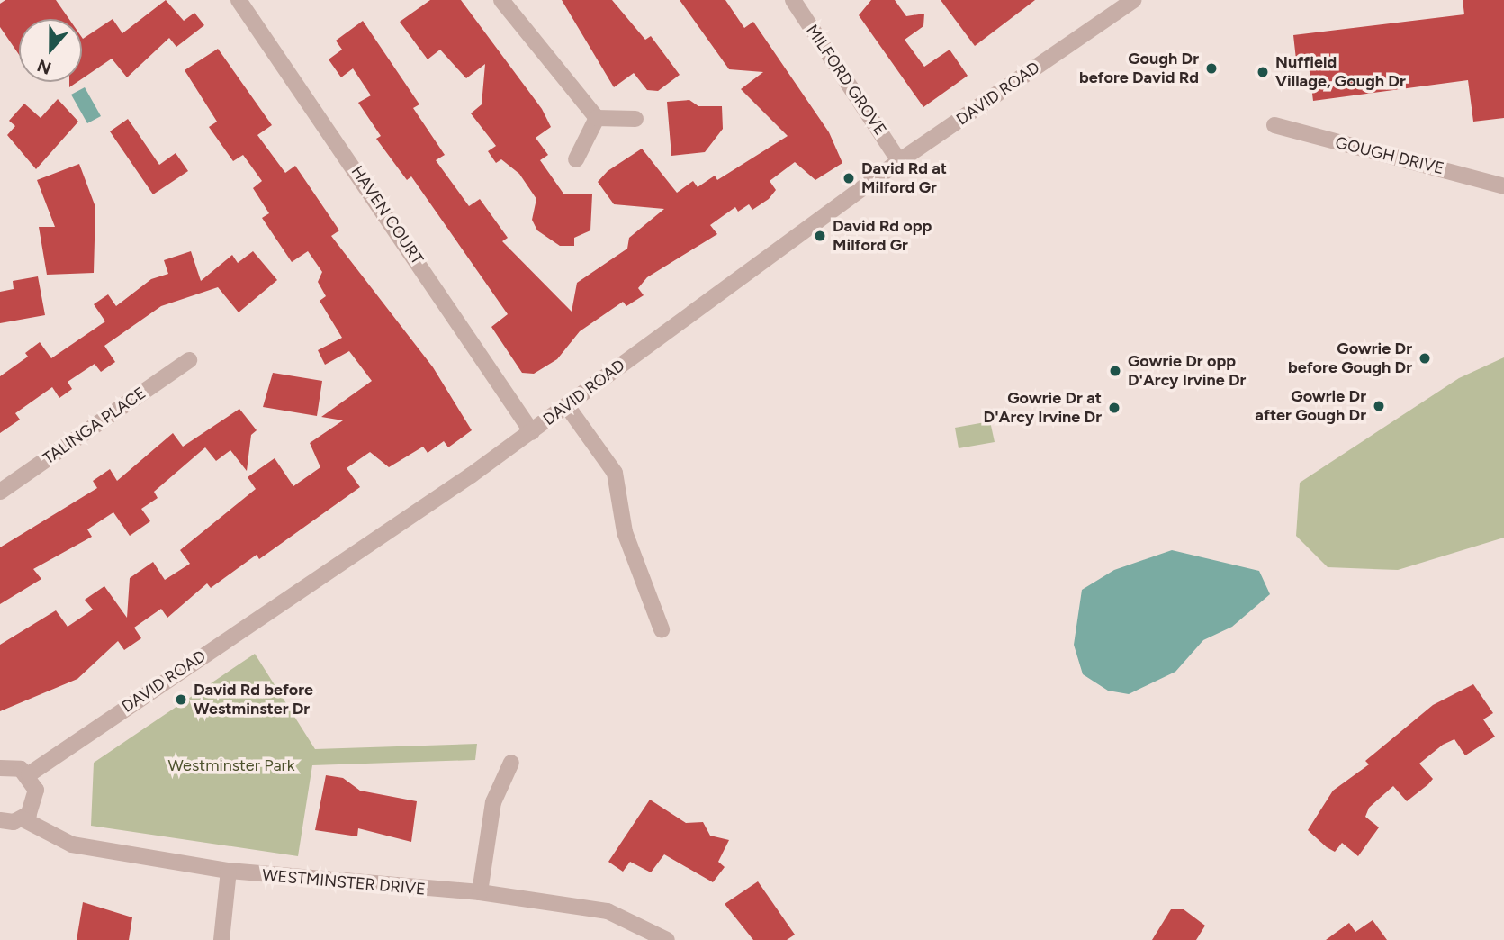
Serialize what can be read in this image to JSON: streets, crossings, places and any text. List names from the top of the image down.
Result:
{
  "streets": {
    "street": [
      "MILFORD GROVE",
      "DAVID ROAD",
      "GOUGH DRIVE",
      "HAVEN COURT",
      "TALINGA PLACE",
      "WESTMINSTER DRIVE"
    ]
  },
  "crossings": [
    ["MILFORD GROVE", "DAVID ROAD"],
    ["DAVID ROAD", "HAVEN COURT"]
  ],
  "parks": ["Westminster Park"],
  "places": [
    "Gough Dr before David Rd",
    "Nuffield Village, Gough Dr",
    "David Rd at Milford Gr",
    "David Rd opp Milford Gr",
    "Gowrie Dr before Gough Dr",
    "Gowrie Dr opp D'Arcy Irvine Dr",
    "Gowrie Dr after Gough Dr",
    "Gowrie Dr at D'Arcy Irvine Dr",
    "David Rd before Westminster Dr"
  ],
  "north": "bottom"
}
